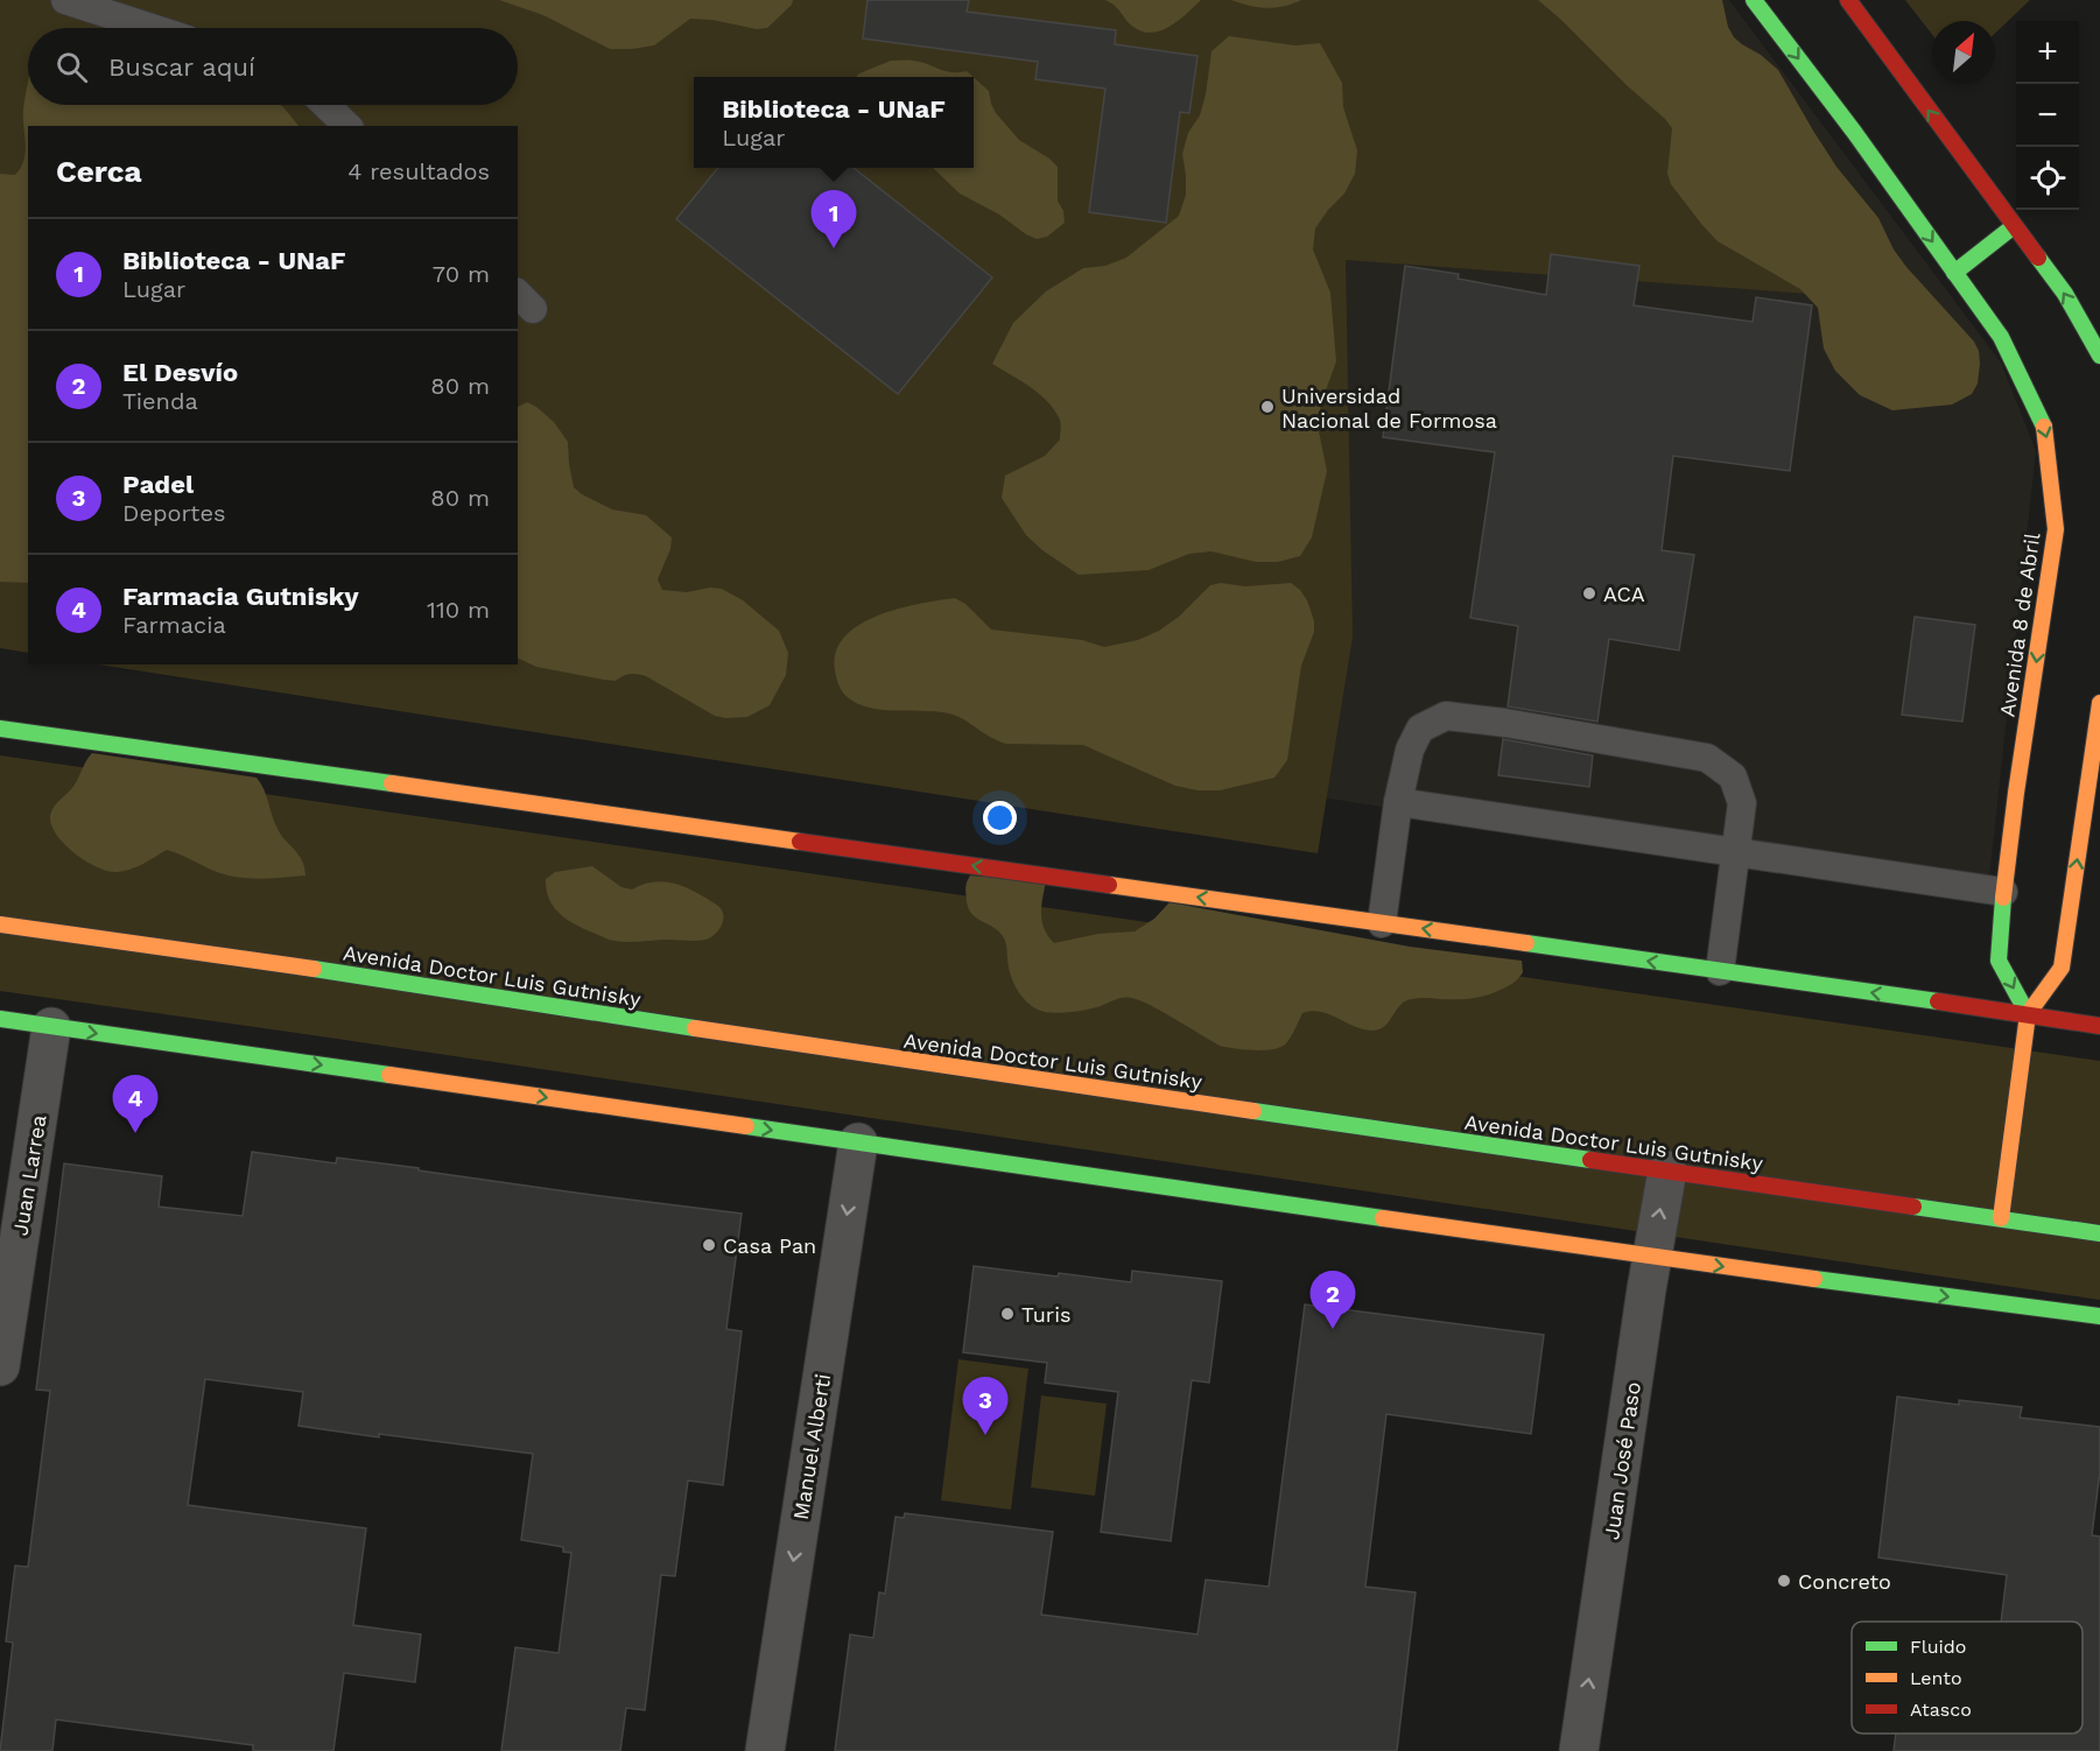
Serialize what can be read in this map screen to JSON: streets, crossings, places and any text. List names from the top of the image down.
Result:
{
  "streets": {
    "main road": ["Avenida 8 de Abril", "Avenida Doctor Luis Gutnisky"],
    "street": ["Juan Larrea", "Manuel Alberti", "Juan José Paso"]
  },
  "crossings": [
    ["Avenida Doctor Luis Gutnisky", "Juan José Paso"]
  ],
  "one_way": ["Manuel Alberti", "Juan José Paso"],
  "places": [
    "Universidad Nacional de Formosa",
    "ACA",
    "Casa Pan",
    "Turis",
    "Concreto"
  ],
  "legend": ["Fluido", "Lento", "Atasco"],
  "north": "top right",
  "page": {
    "map_buttons": ["+", "−"],
    "search": "Buscar aquí",
    "popup": ["Biblioteca - UNaF", "Lugar"],
    "heading": ["Cerca", "4 resultados"],
    "pins": [
      "1",
      "4",
      "2",
      "3"
    ],
    "list": [
      {
        "mark": "1",
        "name": "Biblioteca - UNaF",
        "note": "Lugar",
        "value": "70 m"
      },
      {
        "mark": "2",
        "name": "El Desvío",
        "note": "Tienda",
        "value": "80 m"
      },
      {
        "mark": "3",
        "name": "Padel",
        "note": "Deportes",
        "value": "80 m"
      },
      {
        "mark": "4",
        "name": "Farmacia Gutnisky",
        "note": "Farmacia",
        "value": "110 m"
      }
    ]
  }
}
